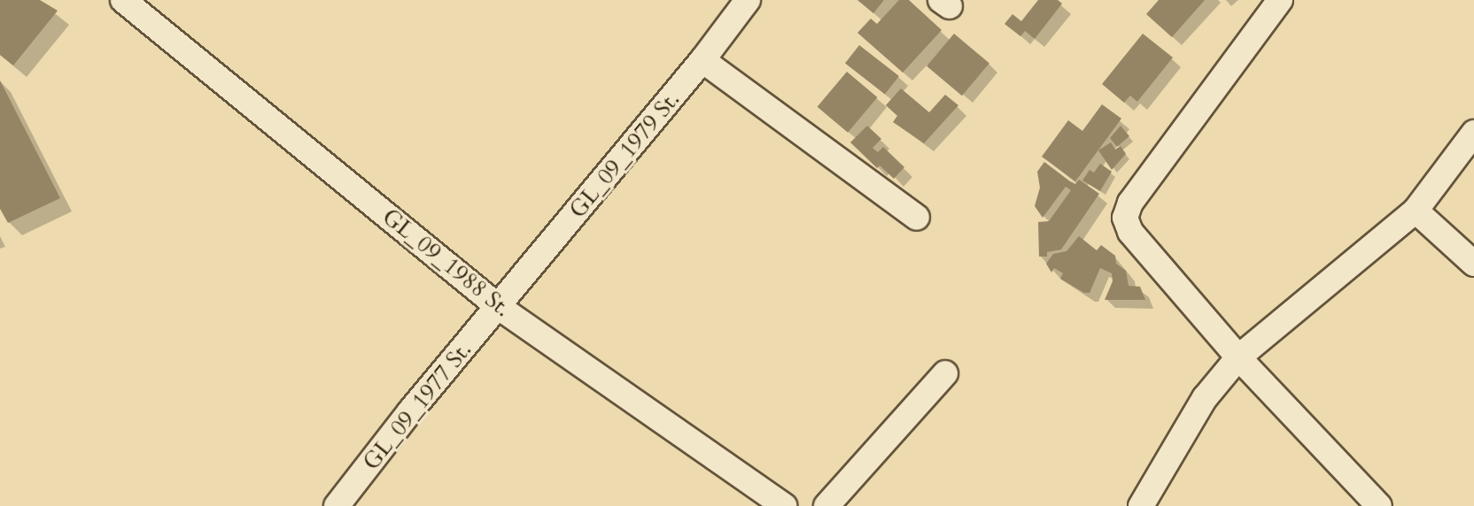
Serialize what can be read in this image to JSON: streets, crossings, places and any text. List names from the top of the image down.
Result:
{
  "streets": {
    "street": ["GL_09_1979 St.", "GL_09_1988 St.", "GL_09_1977 St."]
  },
  "crossings": [
    ["GL_09_1979 St.", "GL_09_1988 St."],
    ["GL_09_1979 St.", "GL_09_1977 St."],
    ["GL_09_1988 St.", "GL_09_1977 St."]
  ]
}
